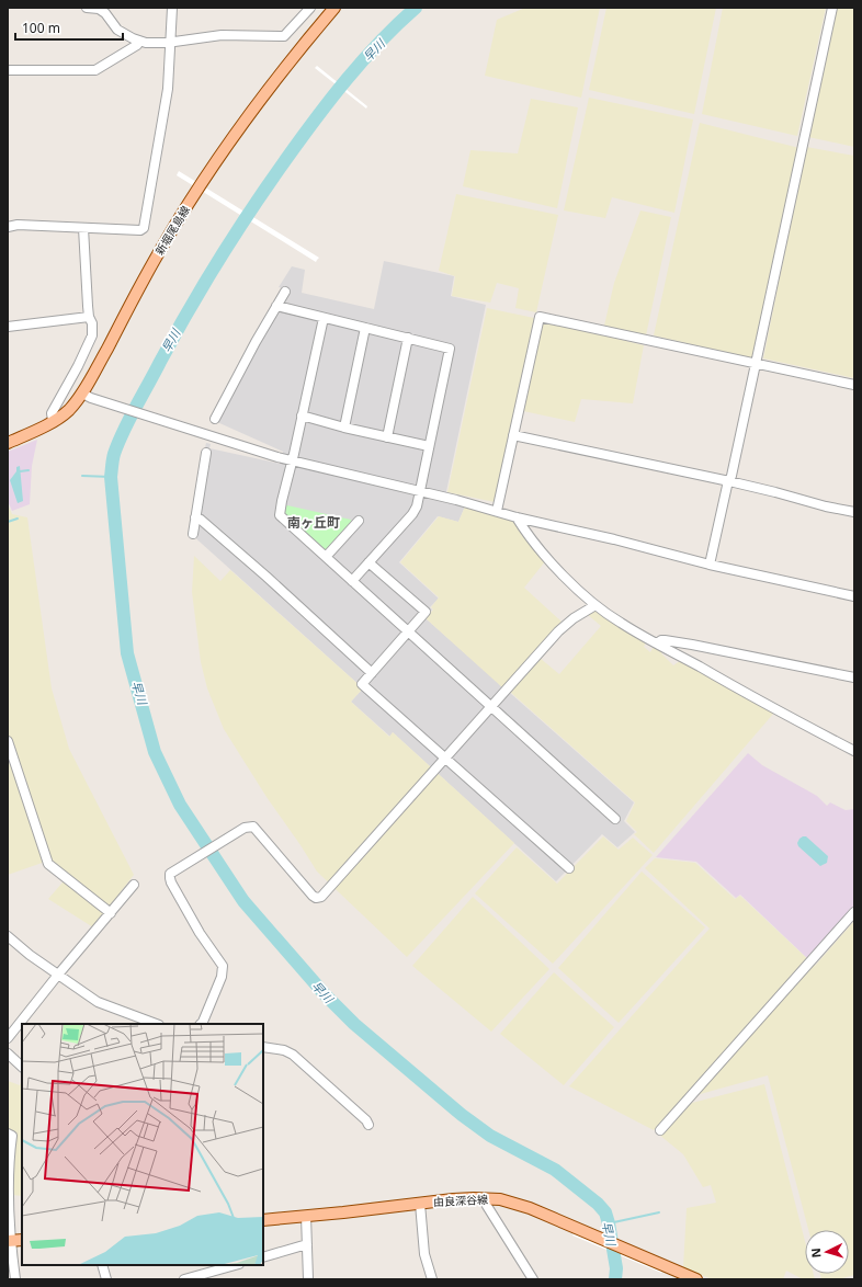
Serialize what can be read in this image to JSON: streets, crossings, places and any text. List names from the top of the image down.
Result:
{
  "streets": {
    "main road": ["新堀尾島線", "由良深谷線"]
  },
  "districts": ["南ヶ丘町"],
  "water": ["早川"],
  "scale_bar": "100 m",
  "north": "left"
}
